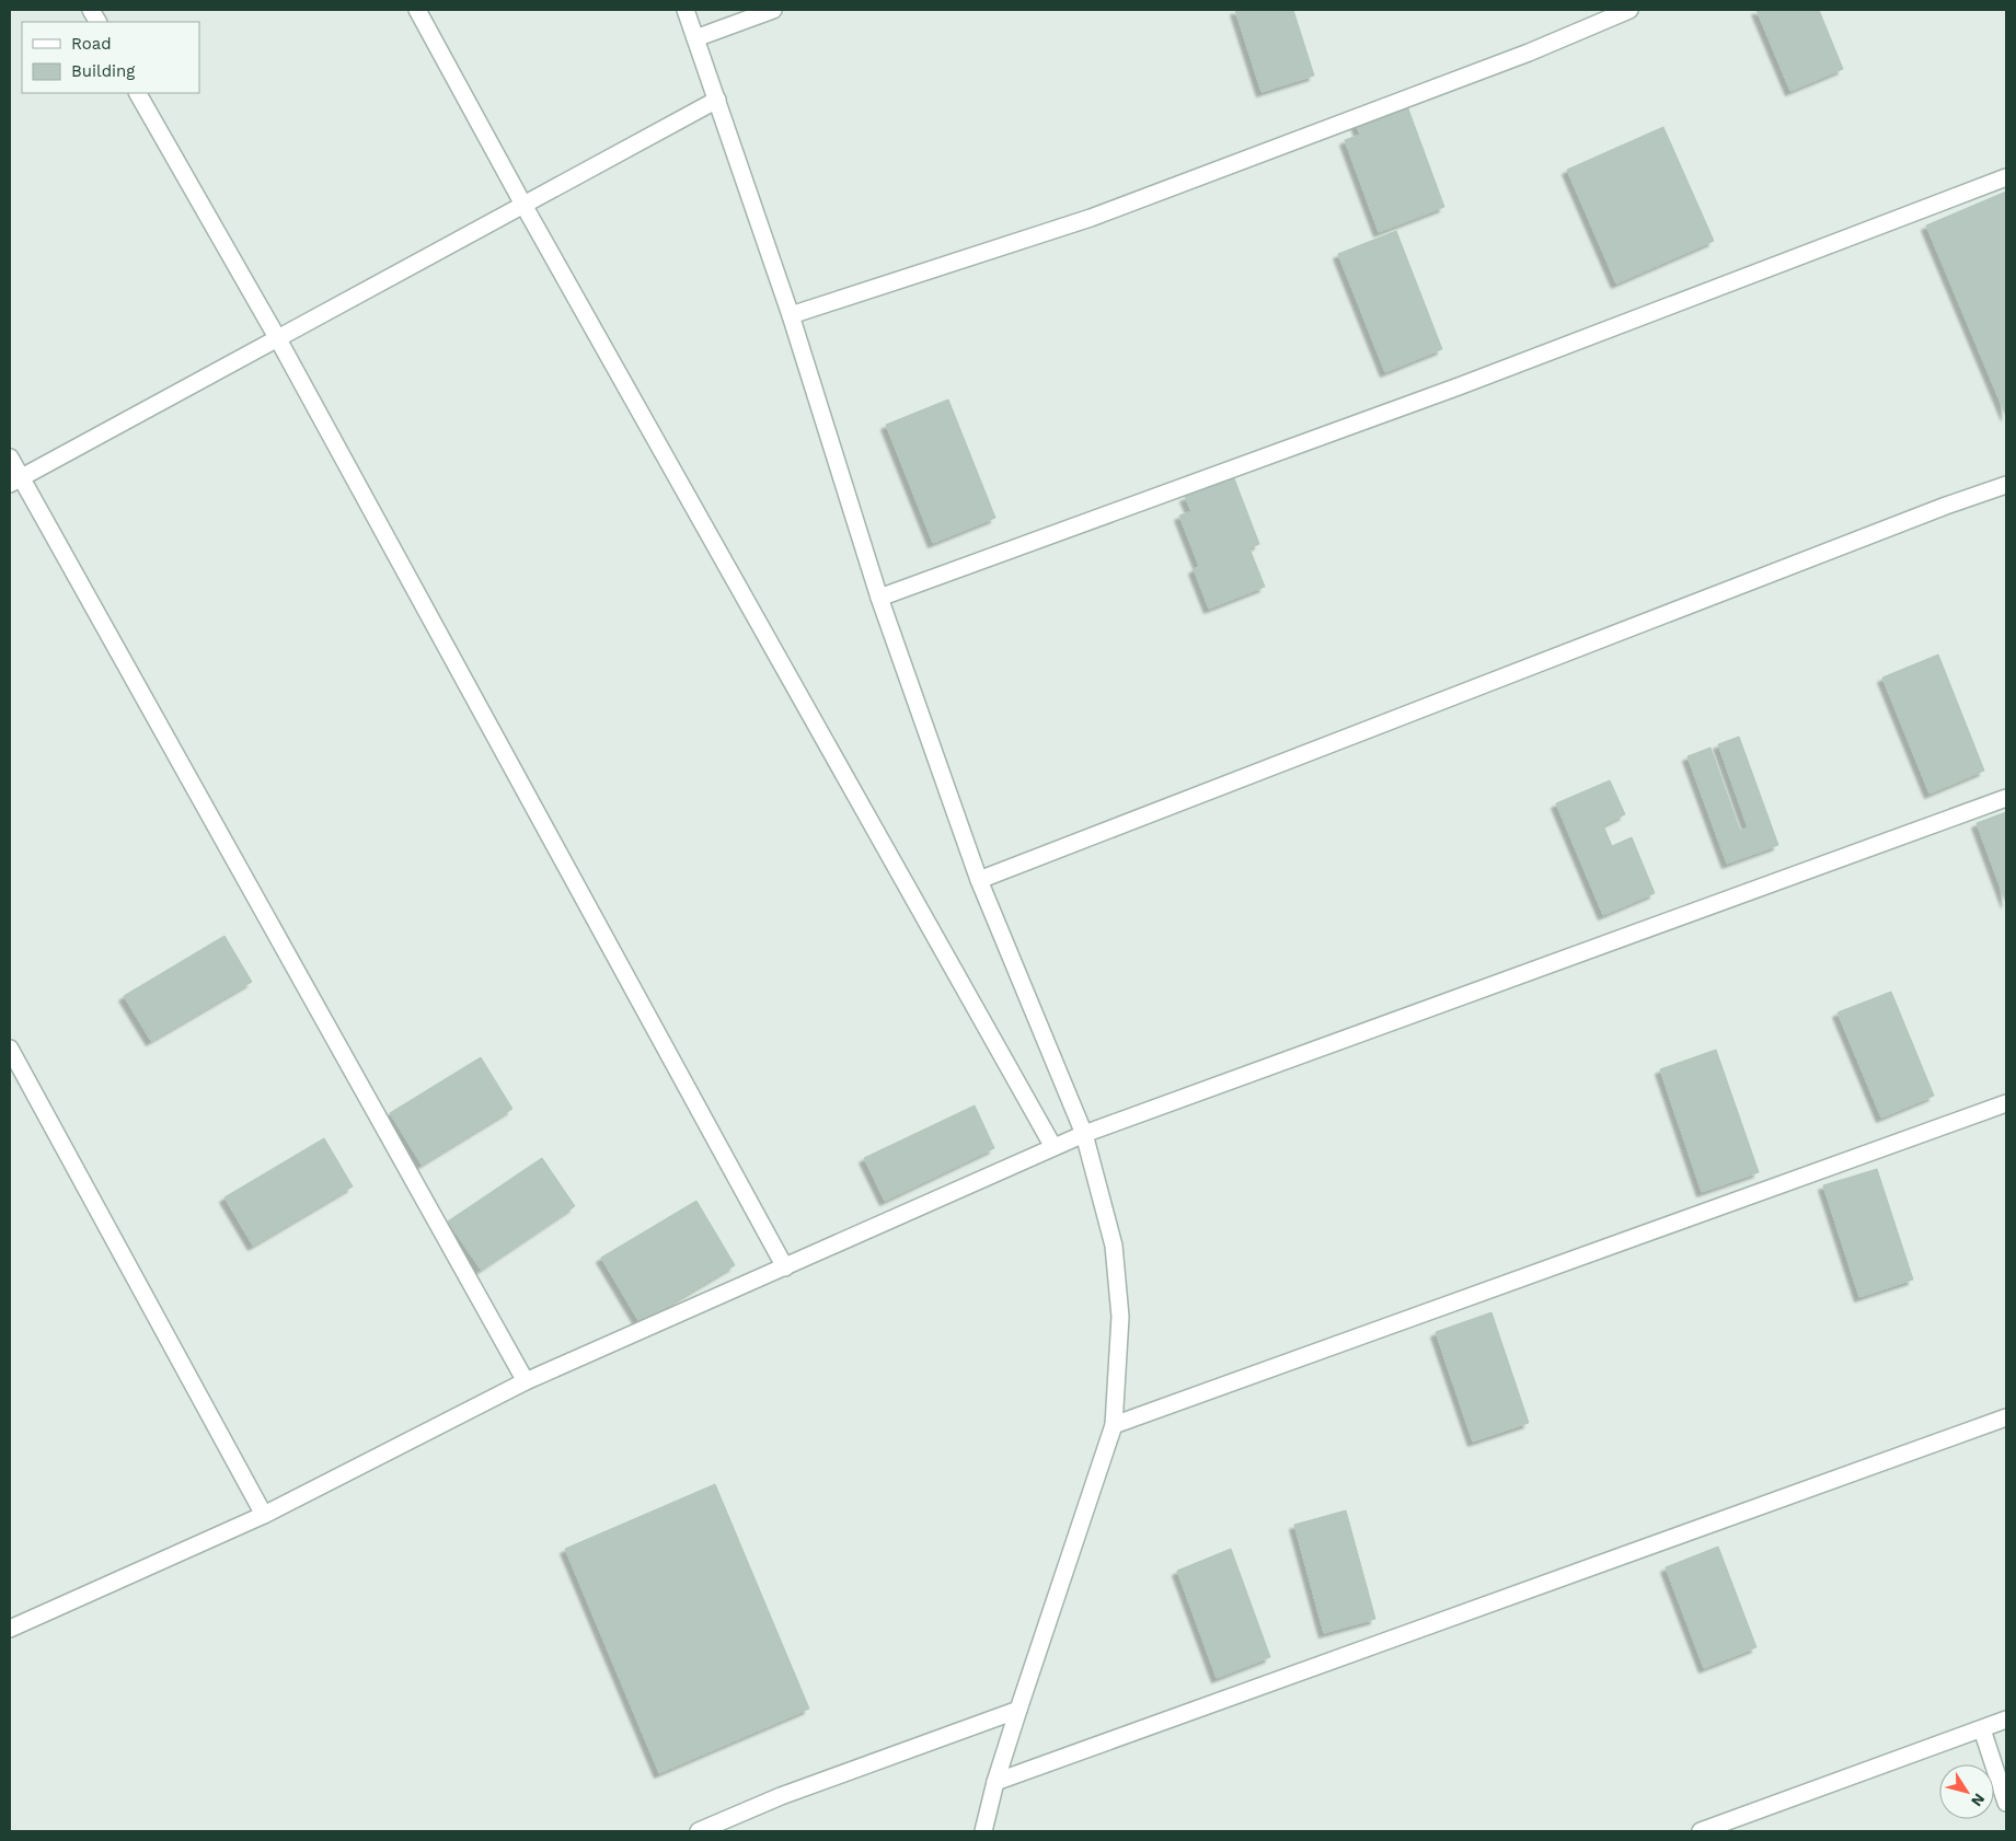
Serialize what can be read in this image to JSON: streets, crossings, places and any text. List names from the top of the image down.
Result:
{
  "legend": ["Road", "Building"],
  "north": "bottom right"
}
